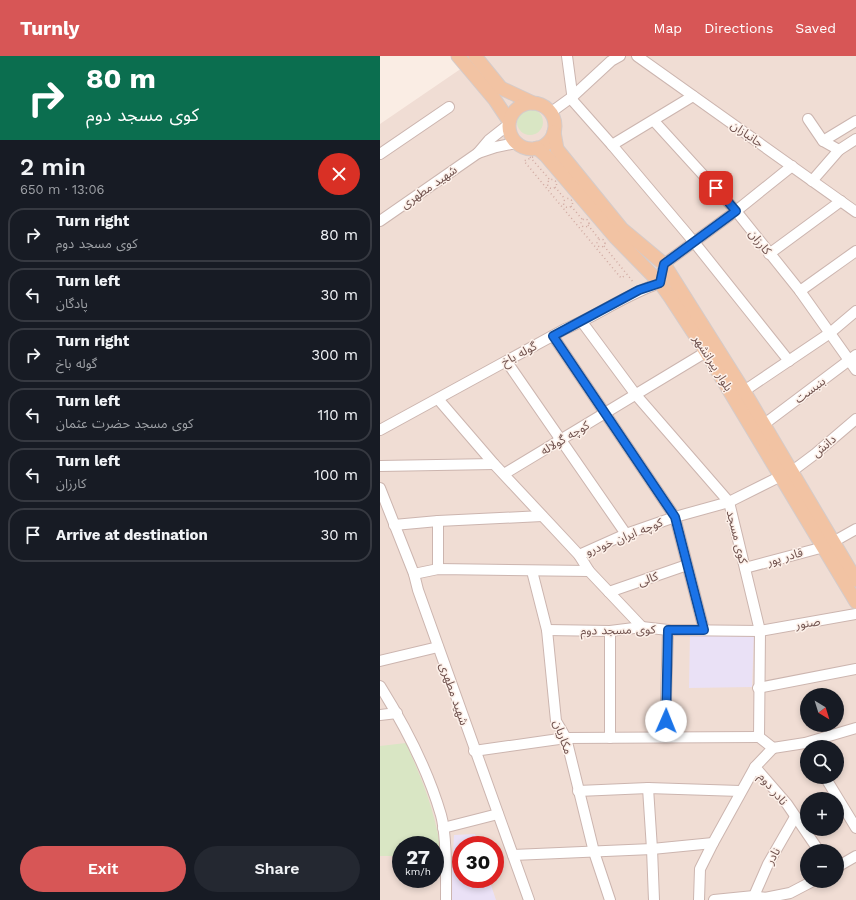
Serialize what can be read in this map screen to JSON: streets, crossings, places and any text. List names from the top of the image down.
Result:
{
  "streets": {
    "main road": ["بلوار پیرانشهر"],
    "street": [
      "جانبازان",
      "شهید مطهری",
      "کارزان",
      "گوله باخ",
      "بنبست",
      "کوچه گولاله",
      "دانش",
      "کوچه ایران خودرو",
      "کوی مسجد",
      "قادر پور",
      "کالی",
      "صنور",
      "کوی مسجد دوم",
      "مکاریان",
      "نادر دوم",
      "نادر"
    ]
  },
  "crossings": [
    ["کارزان", "بنبست"],
    ["گوله باخ", "بلوار پیرانشهر"],
    ["گوله باخ", "کوی مسجد"],
    ["بلوار پیرانشهر", "بنبست"],
    ["بلوار پیرانشهر", "کوچه گولاله"],
    ["بلوار پیرانشهر", "دانش"],
    ["بلوار پیرانشهر", "کوچه ایران خودرو"],
    ["بلوار پیرانشهر", "قادر پور"],
    ["کوچه گولاله", "کوی مسجد"],
    ["دانش", "کوچه ایران خودرو"],
    ["کوچه ایران خودرو", "کوی مسجد"],
    ["کوی مسجد", "قادر پور"],
    ["کوی مسجد", "صنور"],
    ["کوی مسجد", "کوی مسجد دوم"],
    ["صنور", "کوی مسجد دوم"],
    ["کوی مسجد دوم", "مکاریان"],
    ["نادر دوم", "نادر"]
  ],
  "north": "bottom right",
  "page": {
    "header": "Turnly",
    "nav": ["Map", "Directions", "Saved"],
    "turn": ["80 m", "کوی مسجد دوم"],
    "heading": ["2 min", "650 m · 13:06"],
    "list": [
      {
        "name": "Turn right",
        "note": "کوی مسجد دوم",
        "value": "80 m"
      },
      {
        "name": "Turn left",
        "note": "پادگان",
        "value": "30 m"
      },
      {
        "name": "Turn right",
        "note": "گوله باخ",
        "value": "300 m"
      },
      {
        "name": "Turn left",
        "note": "کوی مسجد حضرت عثمان",
        "value": "110 m"
      },
      {
        "name": "Turn left",
        "note": "کارزان",
        "value": "100 m"
      },
      {
        "name": "Arrive at destination",
        "value": "30 m"
      }
    ],
    "map_buttons": ["+", "−"],
    "speed": "27 km/h",
    "limit": "30",
    "buttons": ["Exit", "Share"]
  }
}
